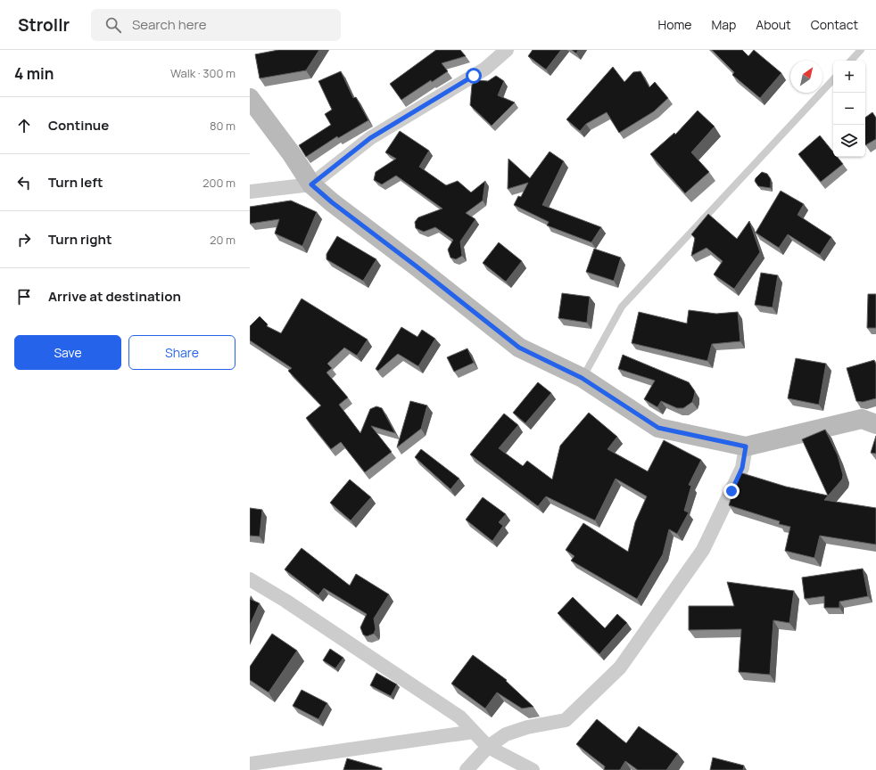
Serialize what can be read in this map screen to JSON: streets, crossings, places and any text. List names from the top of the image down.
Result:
{
  "north": "top right",
  "page": {
    "header": "Strollr",
    "search": "Search here",
    "nav": [
      "Home",
      "Map",
      "About",
      "Contact"
    ],
    "heading": ["4 min", "Walk · 300 m"],
    "map_buttons": ["+", "−"],
    "list": [
      ["Continue", "80 m"],
      ["Turn left", "200 m"],
      ["Turn right", "20 m"],
      "Arrive at destination"
    ],
    "buttons": ["Save", "Share"]
  }
}
